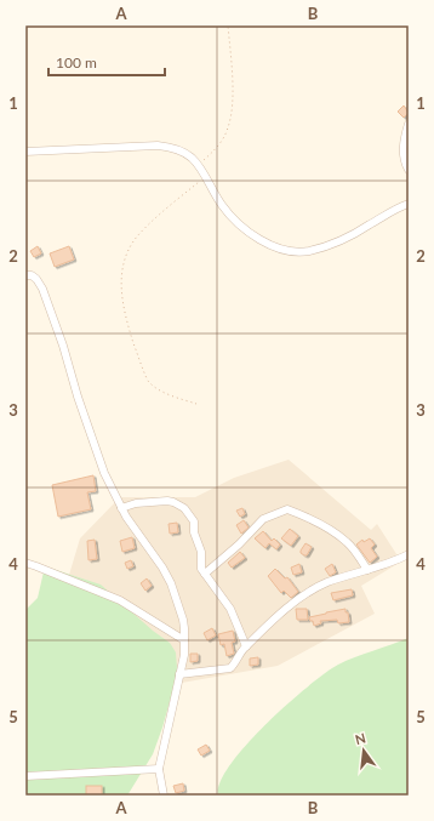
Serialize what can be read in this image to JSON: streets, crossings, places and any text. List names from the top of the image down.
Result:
{
  "scale_bar": "100 m",
  "north": "top",
  "grid": {
    "columns": ["A", "B"],
    "rows": [
      "1",
      "2",
      "3",
      "4",
      "5"
    ]
  }
}
